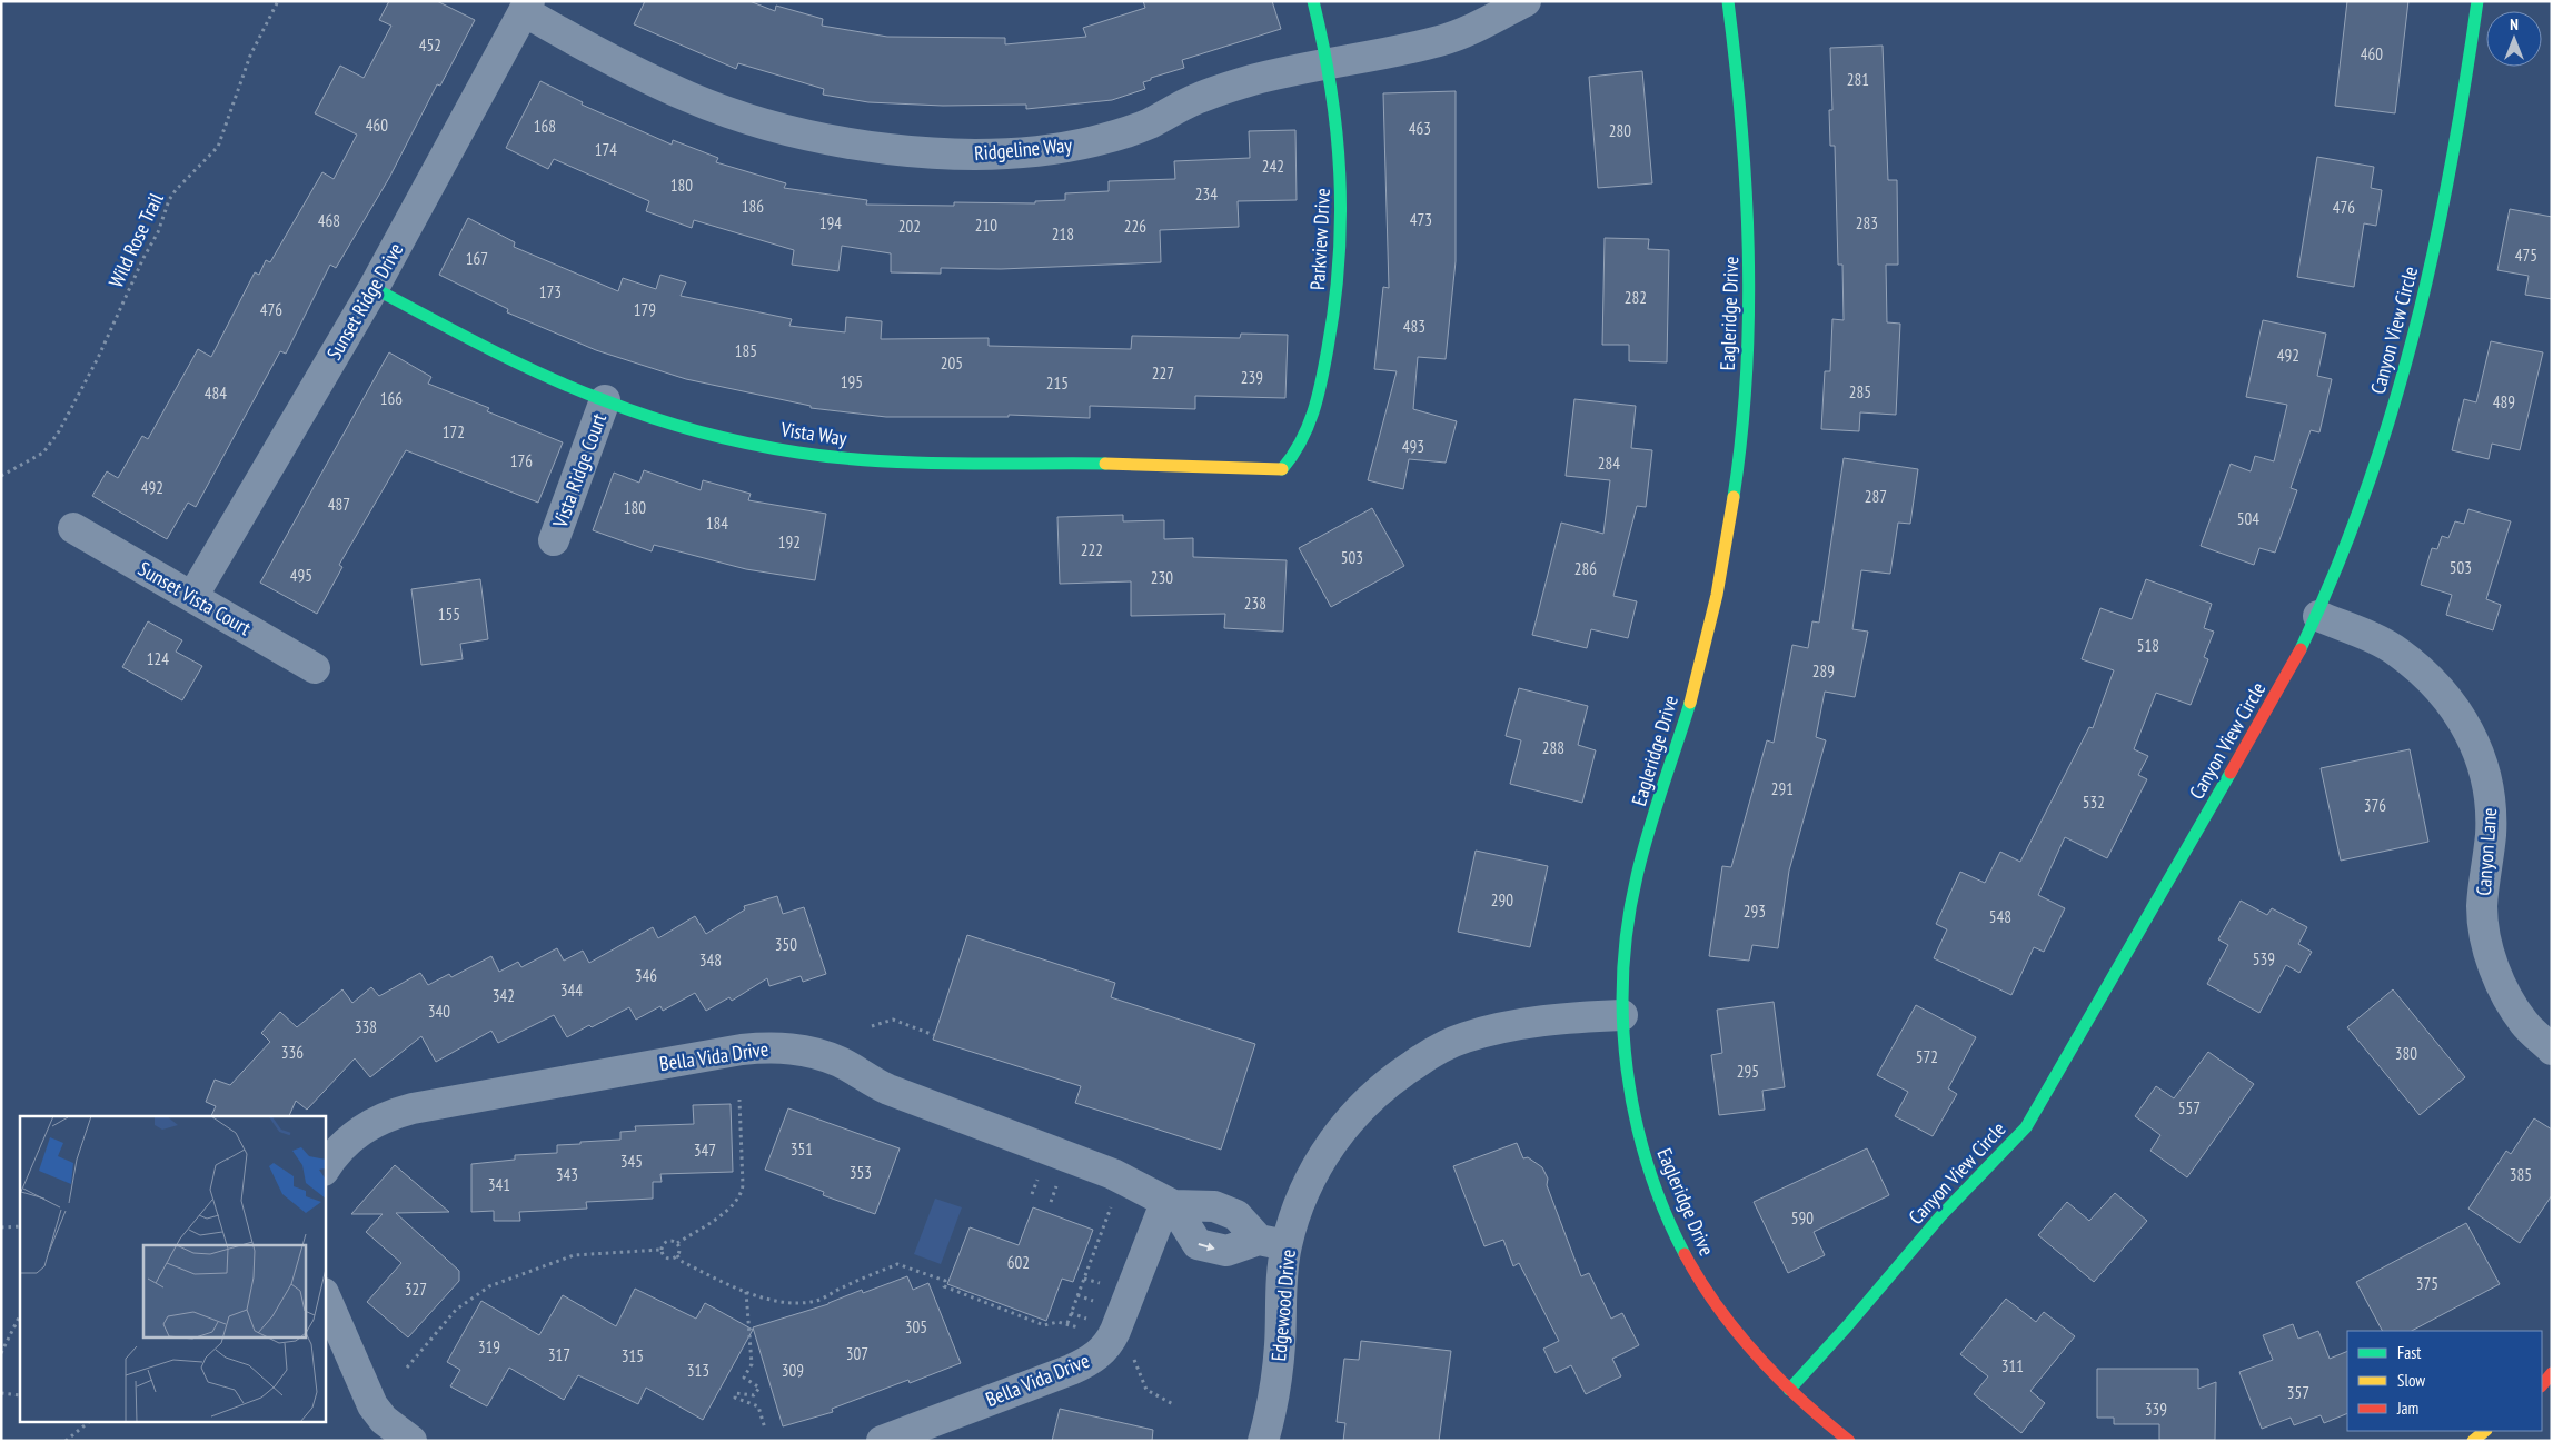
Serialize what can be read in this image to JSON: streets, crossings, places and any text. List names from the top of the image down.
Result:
{
  "streets": {
    "street": [
      "Ridgeline Way",
      "Parkview Drive",
      "Sunset Ridge Drive",
      "Eagleridge Drive",
      "Canyon View Circle",
      "Vista Way",
      "Vista Ridge Court",
      "Sunset Vista Court",
      "Canyon Lane",
      "Bella Vida Drive",
      "Edgewood Drive"
    ],
    "path": ["Wild Rose Trail"]
  },
  "crossings": [
    ["Ridgeline Way", "Parkview Drive"],
    ["Ridgeline Way", "Sunset Ridge Drive"],
    ["Parkview Drive", "Vista Way"],
    ["Sunset Ridge Drive", "Vista Way"],
    ["Sunset Ridge Drive", "Sunset Vista Court"],
    ["Eagleridge Drive", "Canyon View Circle"],
    ["Eagleridge Drive", "Edgewood Drive"],
    ["Canyon View Circle", "Canyon Lane"],
    ["Vista Way", "Vista Ridge Court"],
    ["Bella Vida Drive", "Edgewood Drive"]
  ],
  "house_numbers": [
    "452",
    "460",
    "281",
    "460",
    "168",
    "463",
    "280",
    "174",
    "242",
    "180",
    "234",
    "186",
    "476",
    "473",
    "468",
    "194",
    "283",
    "210",
    "202",
    "226",
    "218",
    "475",
    "167",
    "173",
    "282",
    "476",
    "179",
    "483",
    "185",
    "492",
    "205",
    "227",
    "239",
    "195",
    "215",
    "285",
    "484",
    "166",
    "489",
    "172",
    "493",
    "176",
    "284",
    "492",
    "287",
    "487",
    "180",
    "504",
    "184",
    "192",
    "222",
    "503",
    "503",
    "286",
    "495",
    "230",
    "238",
    "155",
    "518",
    "124",
    "289",
    "288",
    "291",
    "532",
    "376",
    "290",
    "293",
    "548",
    "350",
    "539",
    "348",
    "346",
    "344",
    "342",
    "340",
    "338",
    "336",
    "380",
    "572",
    "295",
    "557",
    "351",
    "347",
    "345",
    "353",
    "343",
    "385",
    "341",
    "590",
    "602",
    "375",
    "327",
    "305",
    "319",
    "307",
    "317",
    "315",
    "311",
    "313",
    "309",
    "357",
    "339"
  ],
  "legend": ["Fast", "Slow", "Jam"],
  "north": "top"
}
